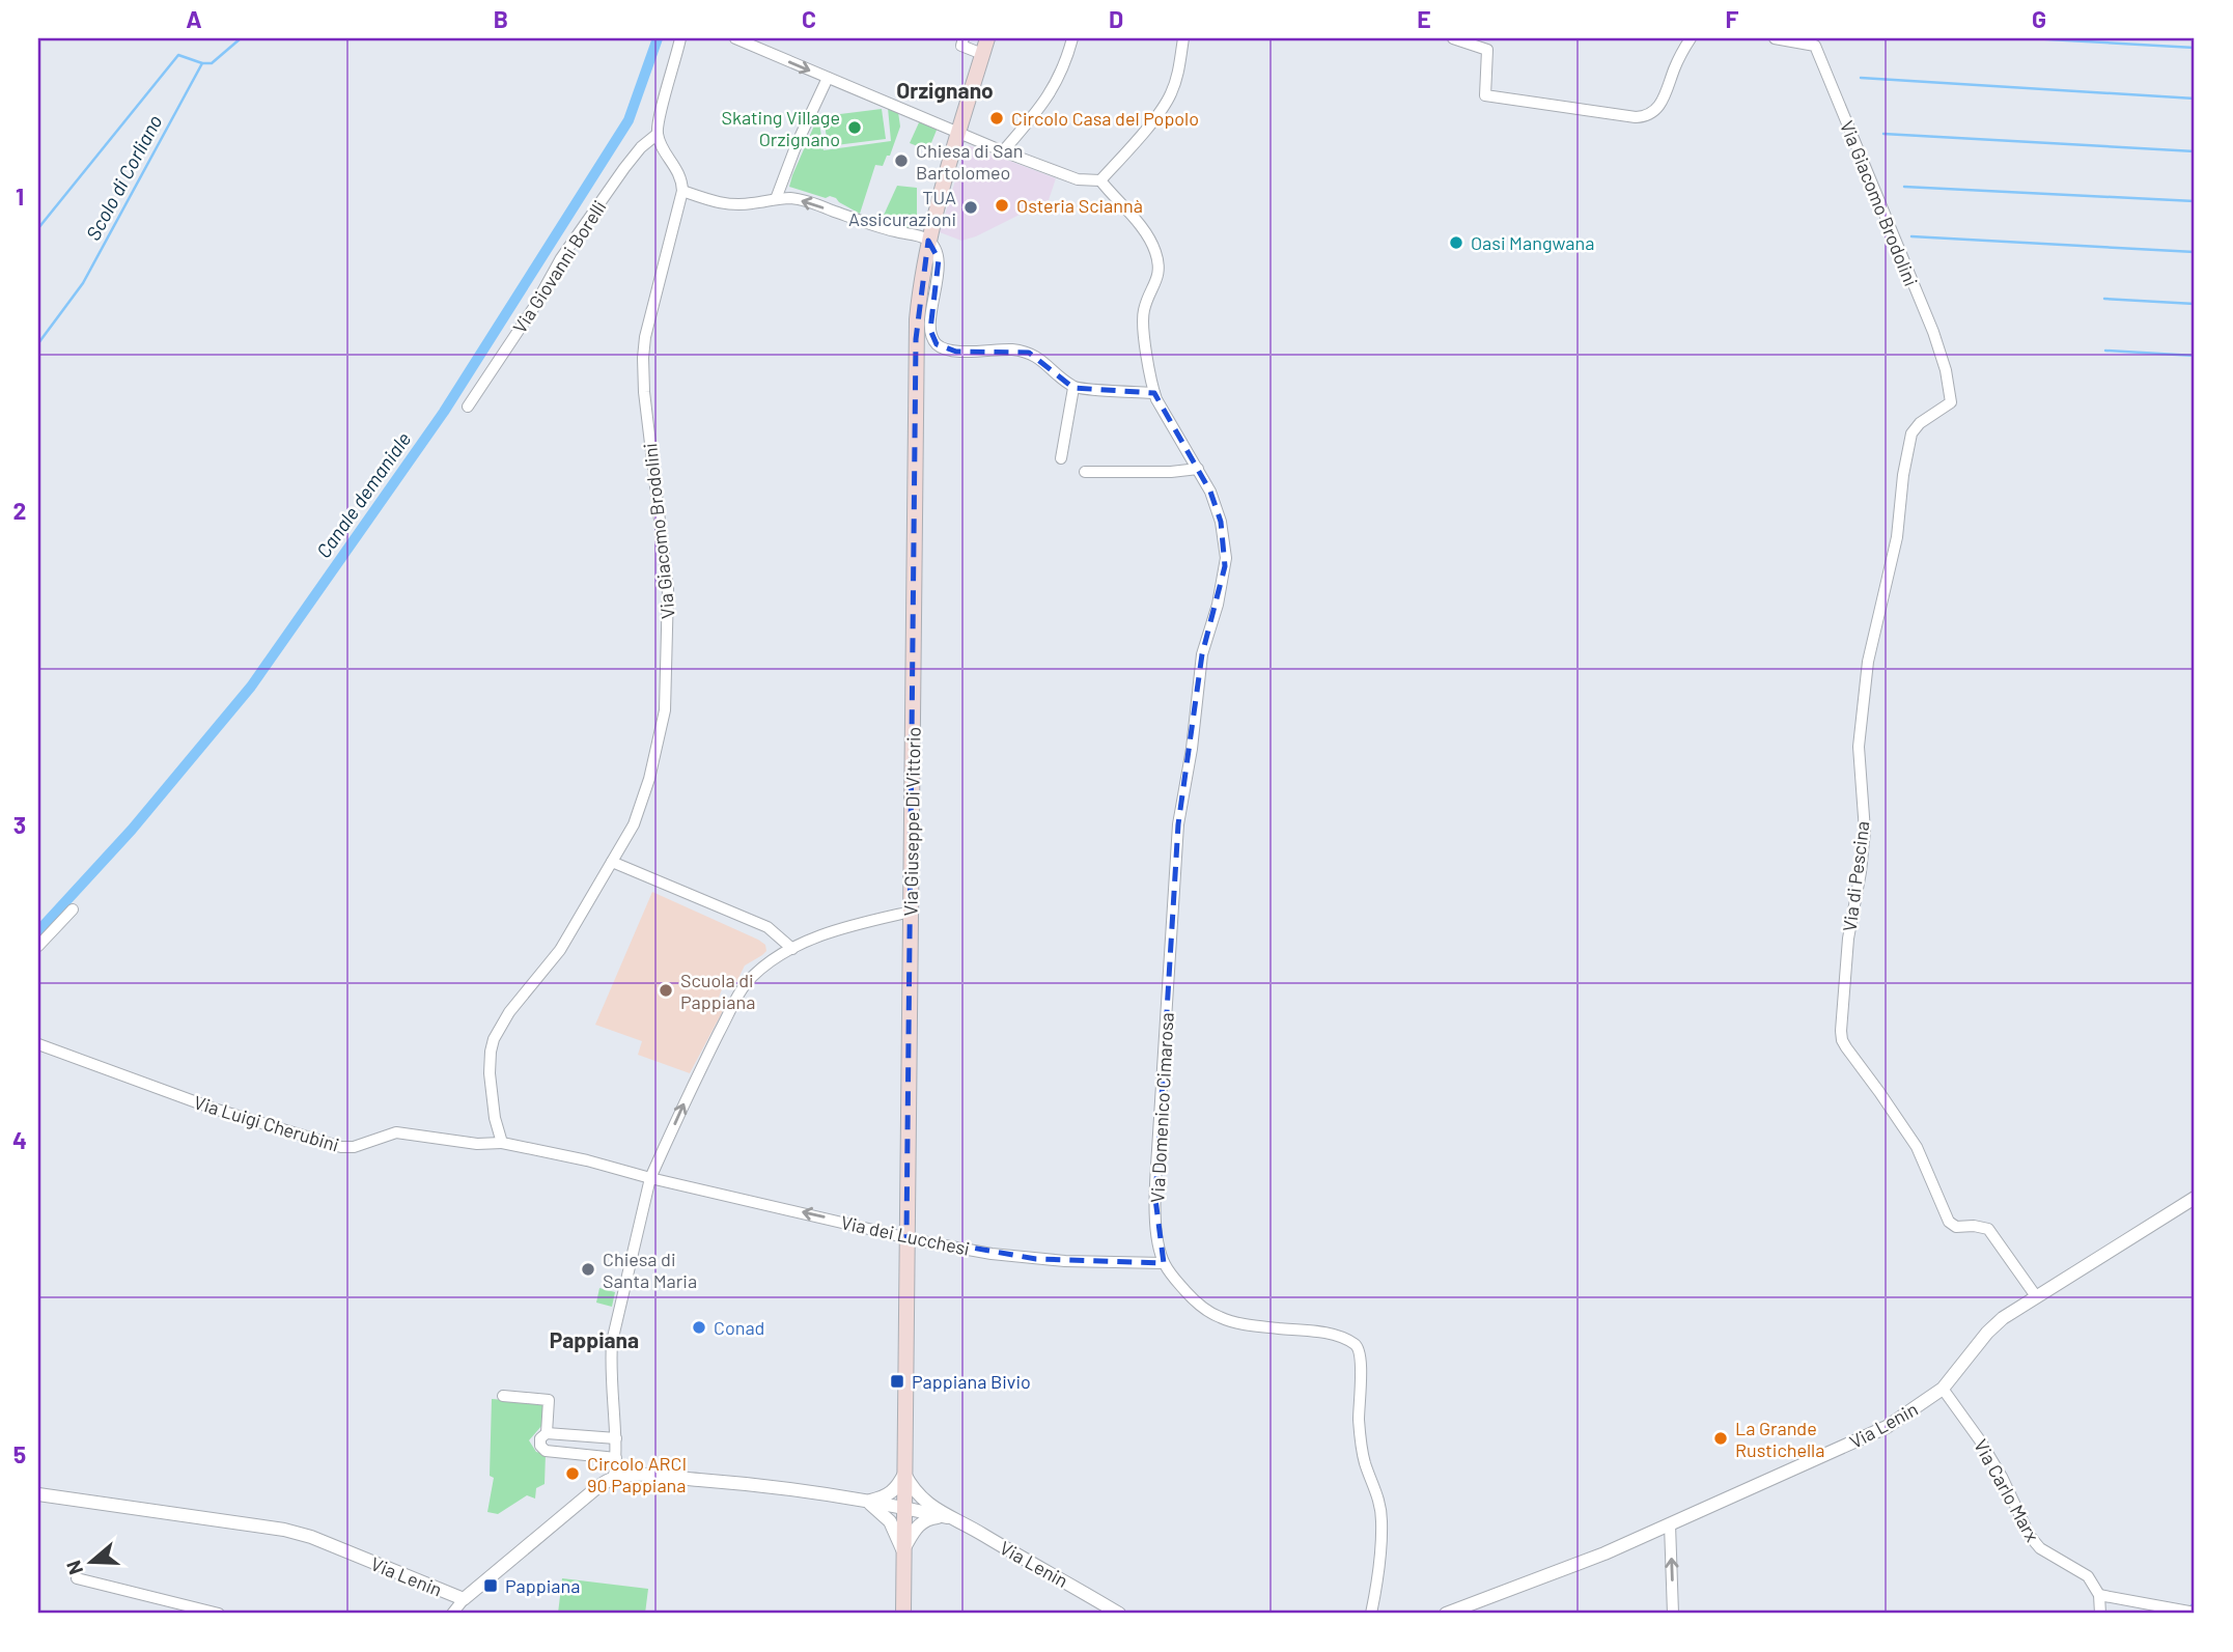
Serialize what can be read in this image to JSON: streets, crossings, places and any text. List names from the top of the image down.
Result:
{
  "streets": {
    "main road": ["Via Giuseppe Di Vittorio"],
    "street": [
      "Via Giacomo Brodolini",
      "Via Giovanni Borelli",
      "Via di Pescina",
      "Via Domenico Cimarosa",
      "Via Luigi Cherubini",
      "Via dei Lucchesi",
      "Via Lenin",
      "Via Carlo Marx"
    ]
  },
  "crossings": [
    ["Via Giacomo Brodolini", "Via di Pescina"],
    ["Via Giacomo Brodolini", "Via Luigi Cherubini"],
    ["Via Giuseppe Di Vittorio", "Via dei Lucchesi"],
    ["Via Giuseppe Di Vittorio", "Via Lenin"],
    ["Via di Pescina", "Via Lenin"],
    ["Via Domenico Cimarosa", "Via dei Lucchesi"],
    ["Via Lenin", "Via Carlo Marx"]
  ],
  "one_way": ["Via dei Lucchesi"],
  "districts": ["Orzignano", "Pappiana"],
  "water": ["Scolo di Corliano", "Canale demaniale"],
  "places": {
    "other": [
      "Circolo Casa del Popolo",
      "Skating Village Orzignano",
      "Chiesa di San Bartolomeo",
      "Osteria Sciannà",
      "TUA Assicurazioni",
      "Oasi Mangwana",
      "Scuola di Pappiana",
      "Chiesa di Santa Maria",
      "Conad",
      "La Grande Rustichella",
      "Circolo ARCI 90 Pappiana"
    ],
    "transit": ["Pappiana Bivio", "Pappiana"]
  },
  "north": "left",
  "grid": {
    "columns": [
      "A",
      "B",
      "C",
      "D",
      "E",
      "F",
      "G"
    ],
    "rows": [
      "1",
      "2",
      "3",
      "4",
      "5"
    ]
  }
}
